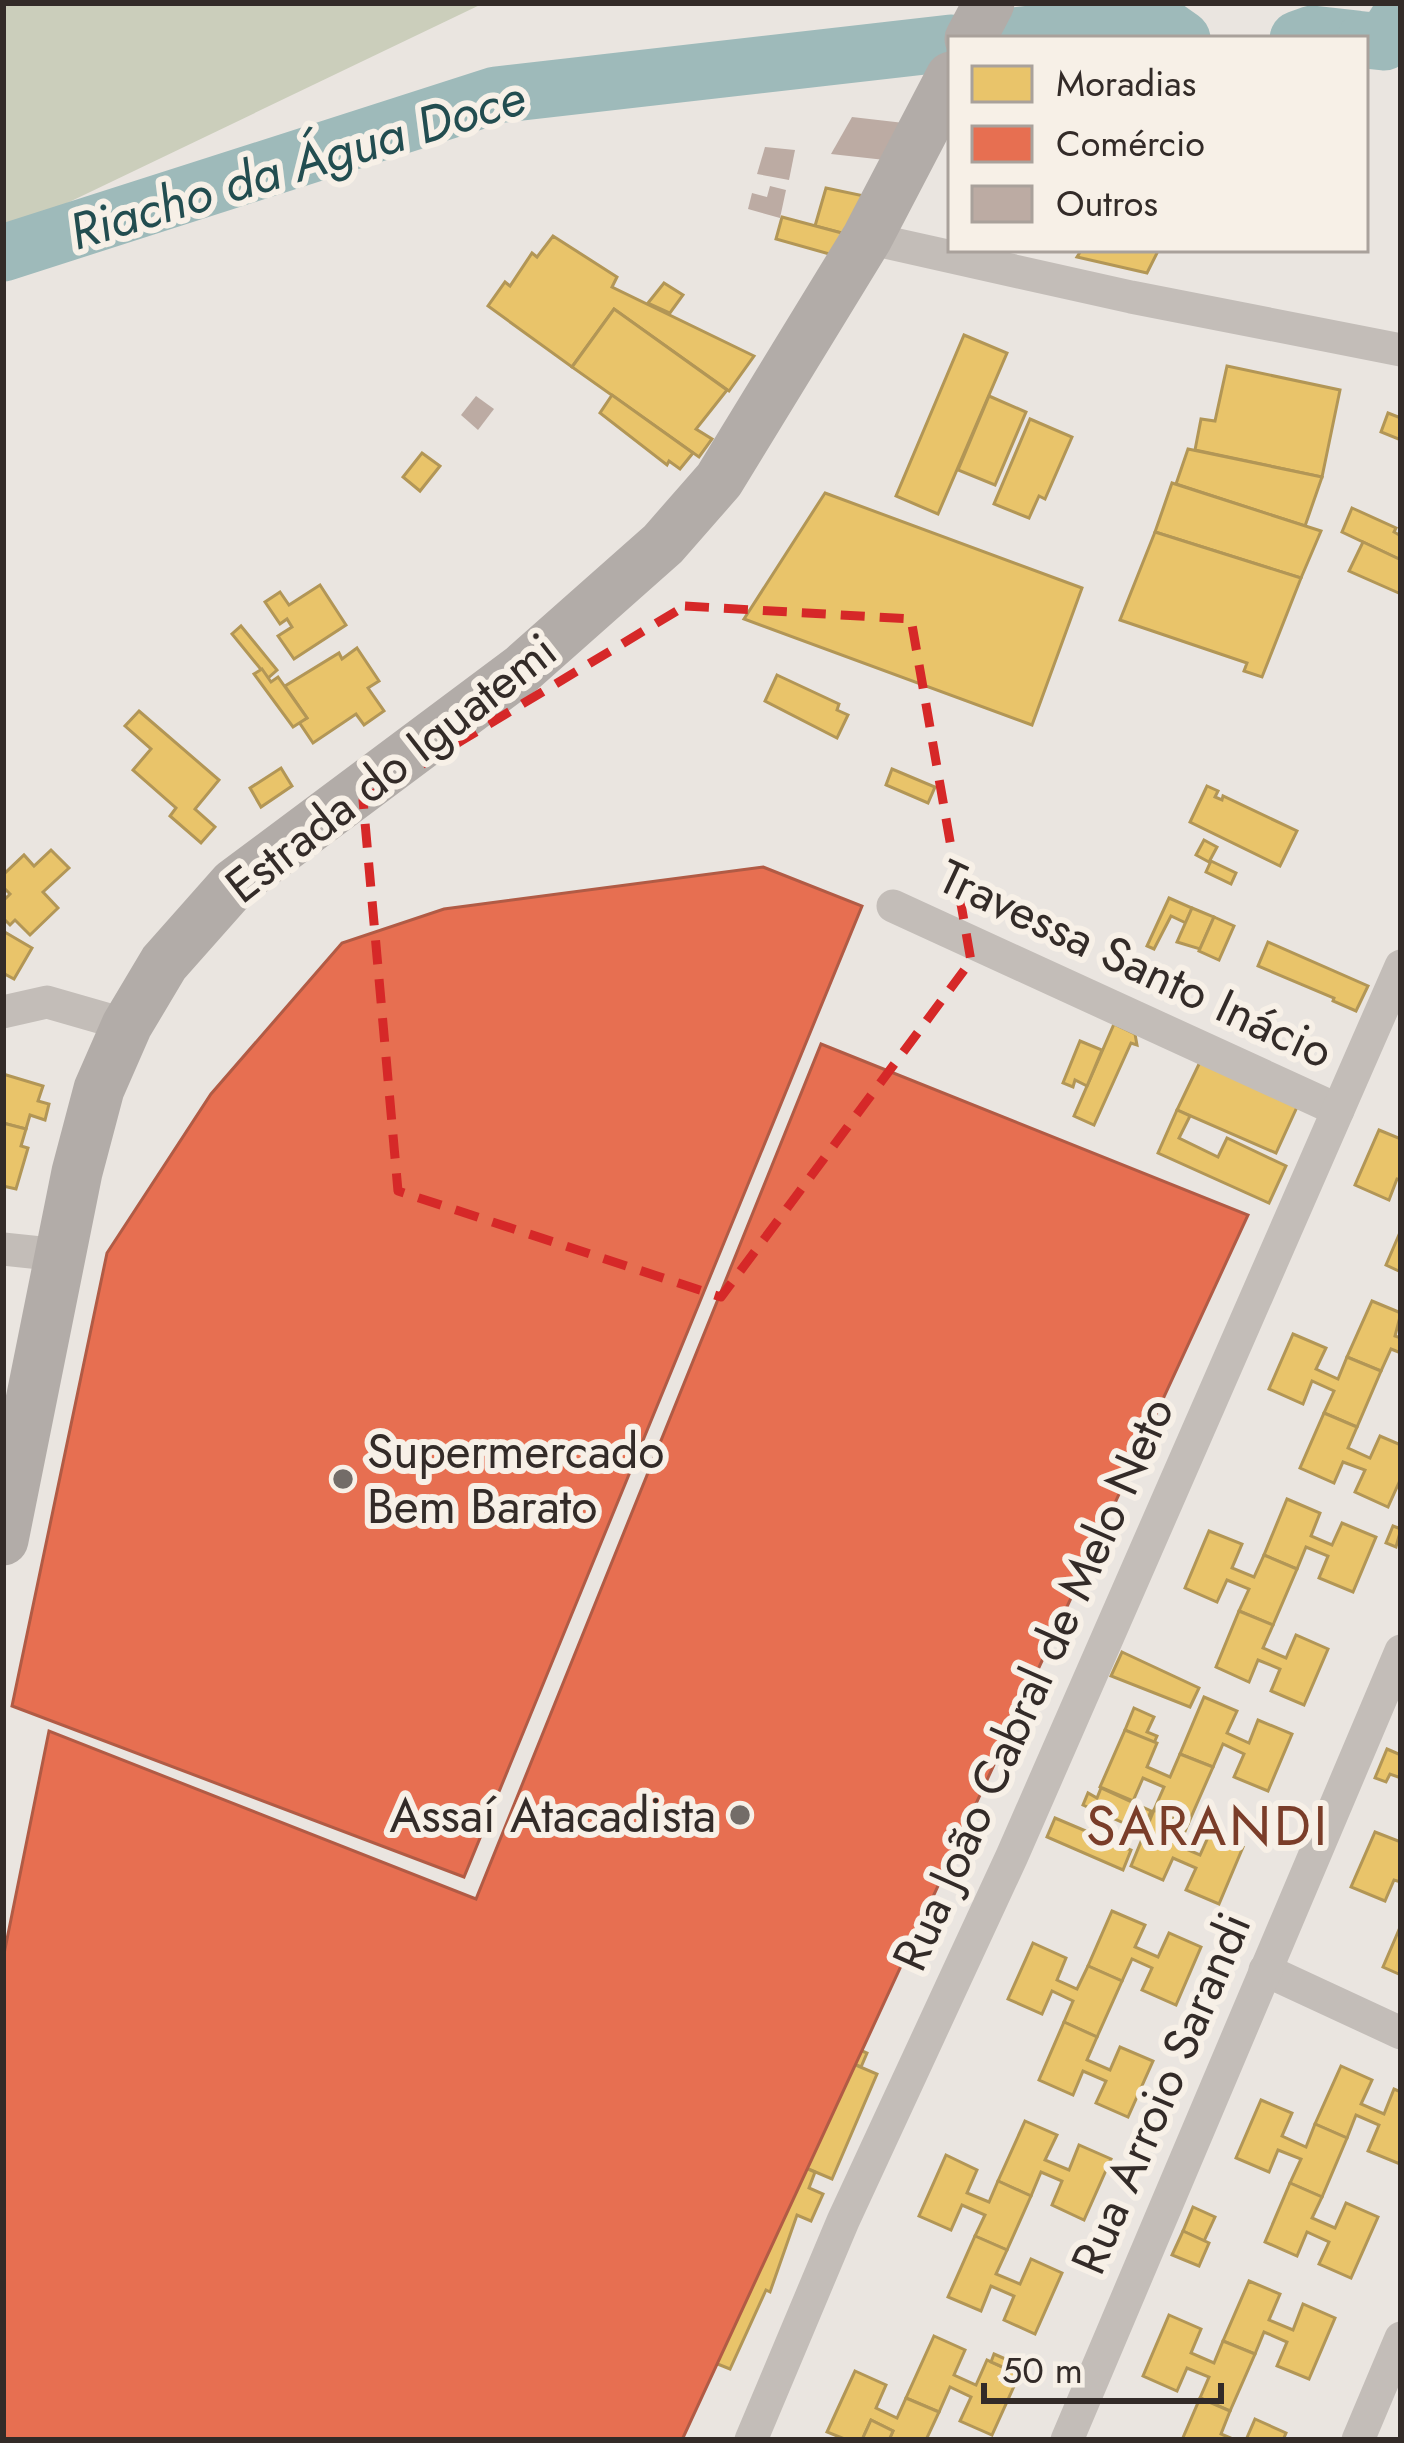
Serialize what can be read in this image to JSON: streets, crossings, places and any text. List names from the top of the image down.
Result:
{
  "streets": {
    "main road": ["Estrada do Iguatemi"],
    "street": ["Travessa Santo Inácio", "Rua João Cabral de Melo Neto", "Rua Arroio Sarandi"]
  },
  "crossings": [
    ["Travessa Santo Inácio", "Rua João Cabral de Melo Neto"]
  ],
  "districts": ["SARANDI"],
  "water": ["Riacho da Água Doce"],
  "places": ["Supermercado Bem Barato", "Assaí Atacadista"],
  "legend": ["Moradias", "Comércio", "Outros"],
  "scale_bar": "50 m"
}
